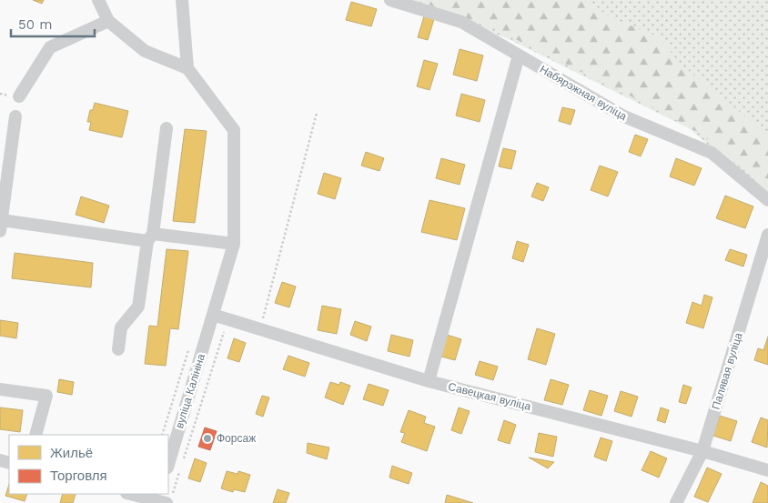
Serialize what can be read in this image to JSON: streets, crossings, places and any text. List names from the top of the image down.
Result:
{
  "streets": {
    "street": [
      "Набярэжная вуліца",
      "Палявая вуліца",
      "вуліца Калініна",
      "Савецкая вуліца"
    ]
  },
  "crossings": [
    ["Палявая вуліца", "Савецкая вуліца"],
    ["вуліца Калініна", "Савецкая вуліца"]
  ],
  "places": ["Форсаж"],
  "legend": ["Жильё", "Торговля"],
  "scale_bar": "50 m"
}
